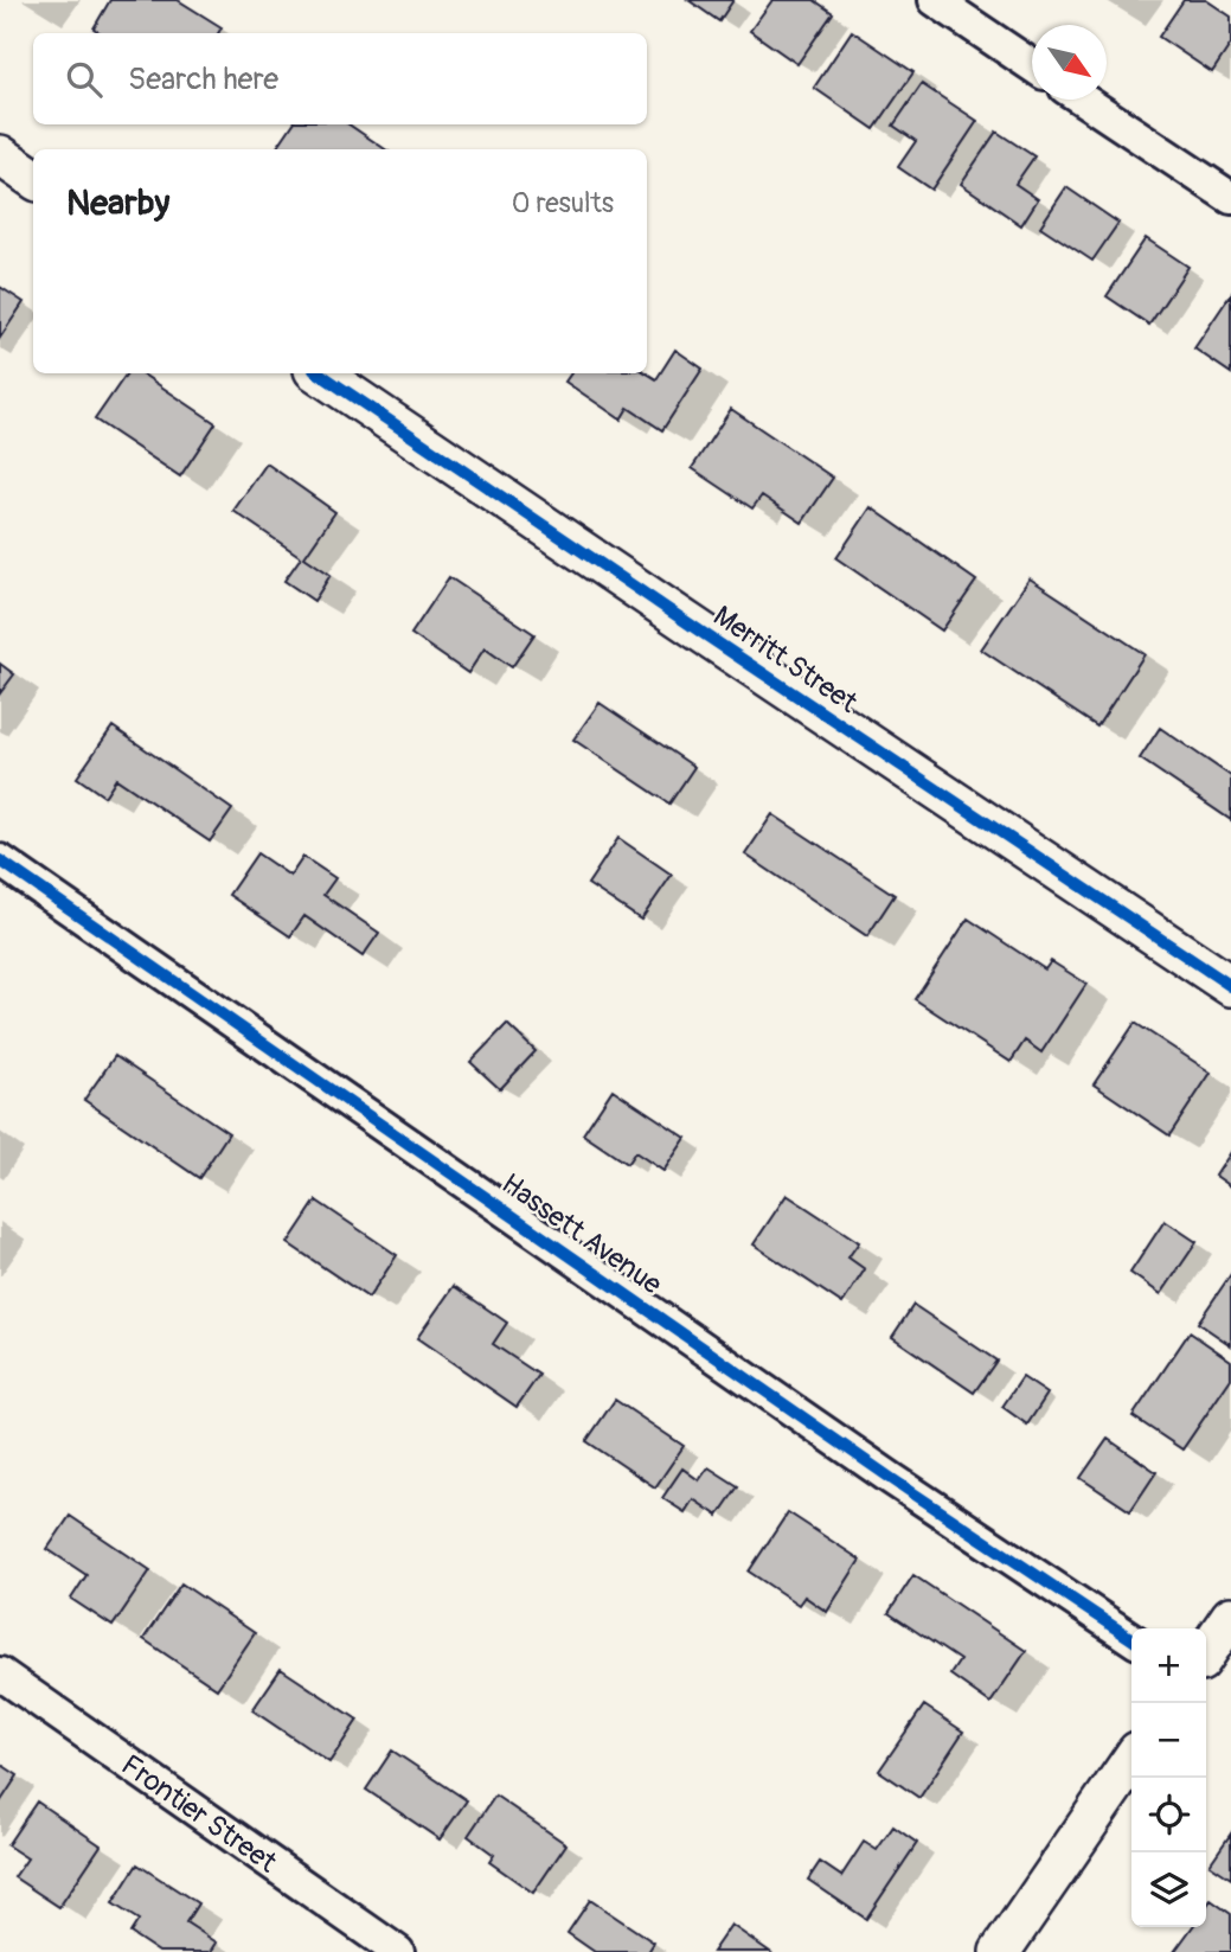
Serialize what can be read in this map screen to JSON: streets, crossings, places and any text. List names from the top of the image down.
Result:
{
  "streets": {
    "street": ["Merritt Street", "Hassett Avenue", "Frontier Street"]
  },
  "north": "bottom right",
  "page": {
    "search": "Search here",
    "heading": ["Nearby", "0 results"],
    "map_buttons": ["+", "−"]
  }
}
